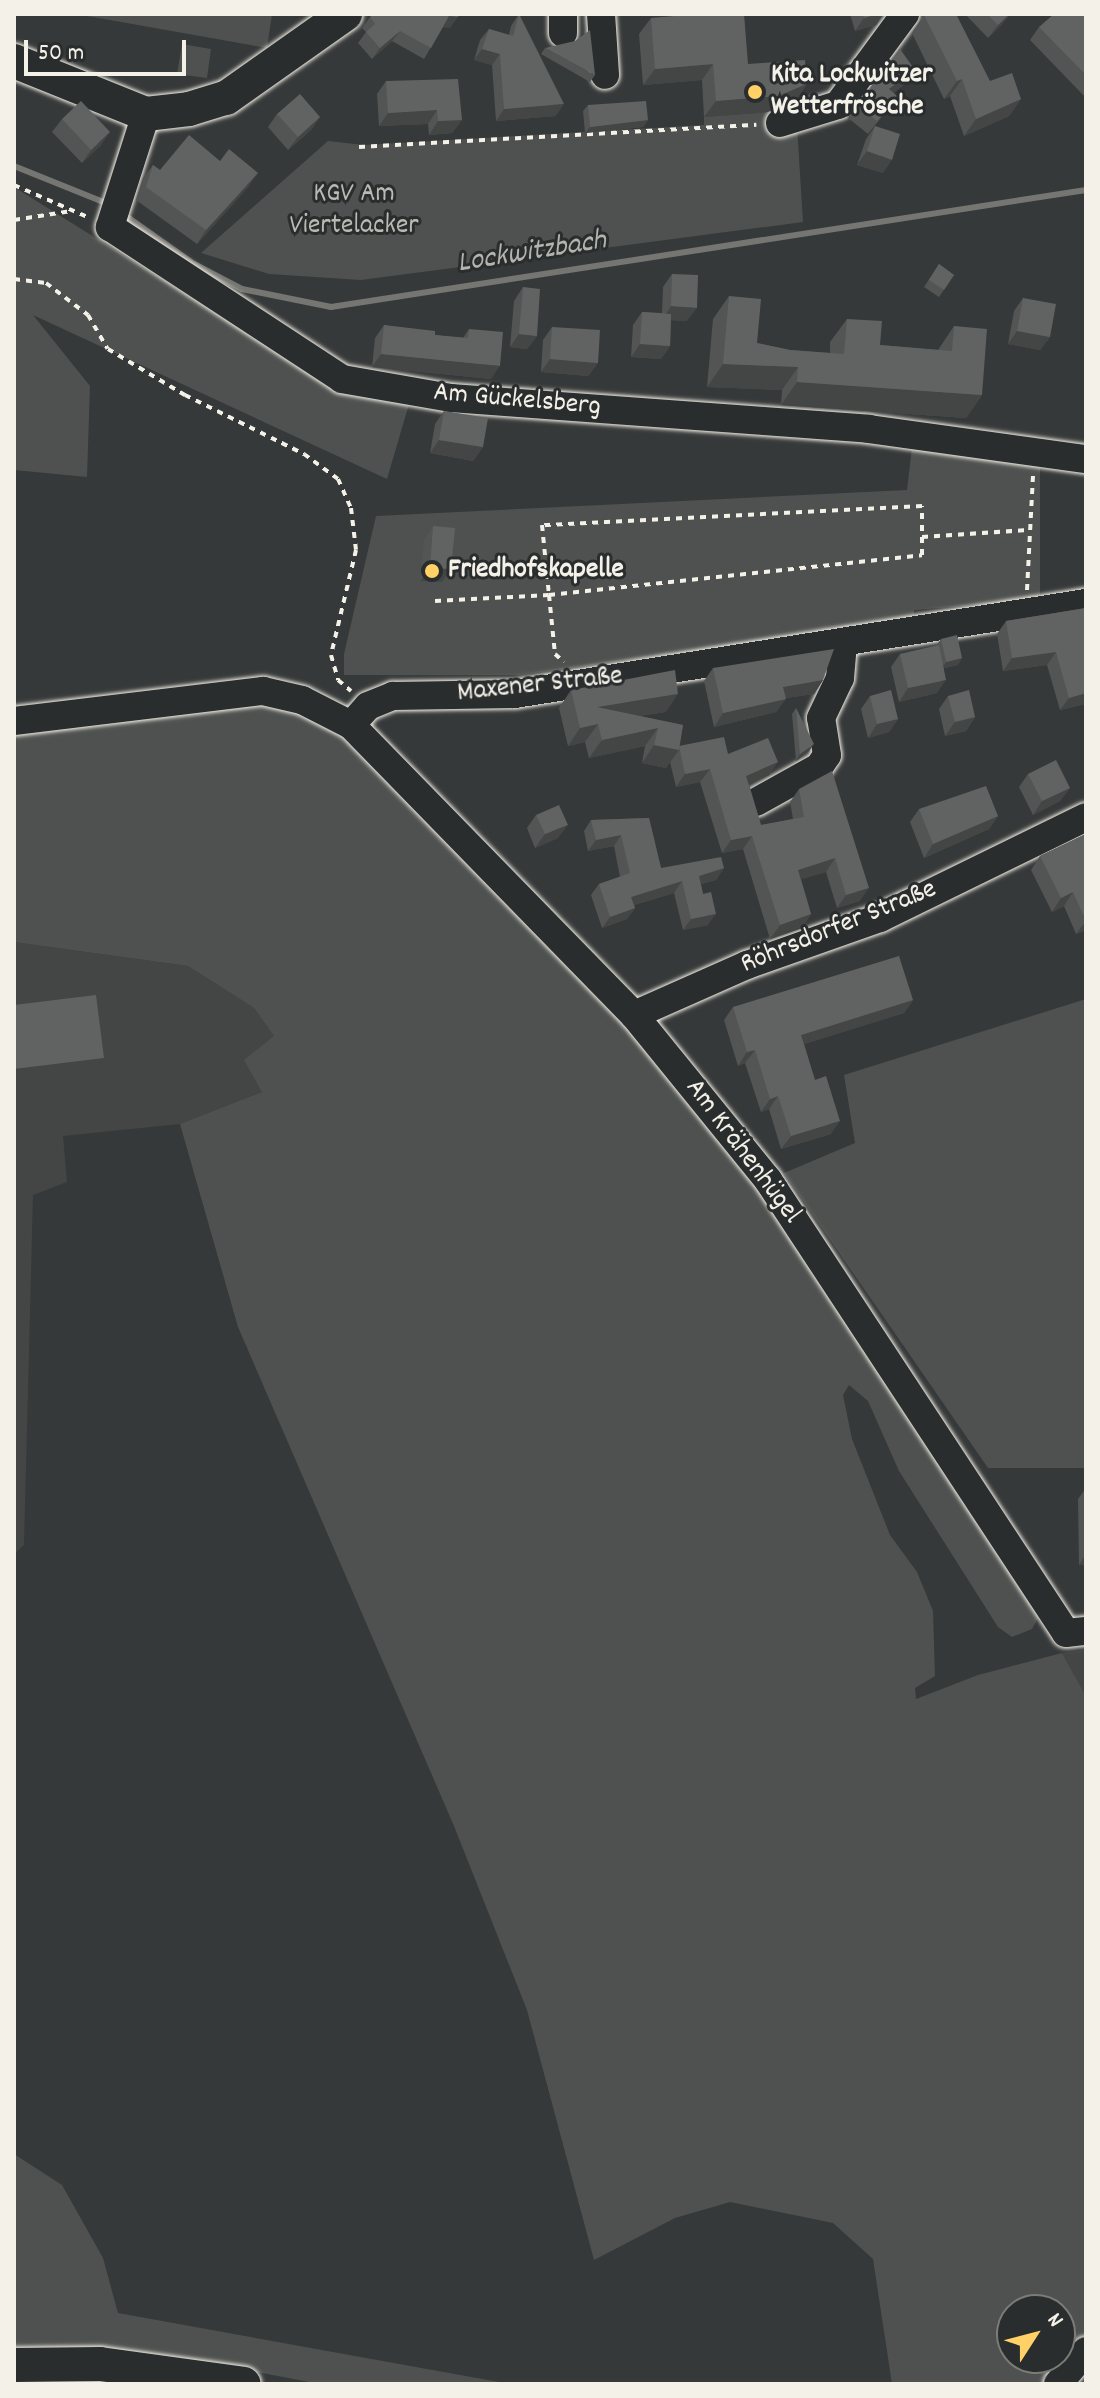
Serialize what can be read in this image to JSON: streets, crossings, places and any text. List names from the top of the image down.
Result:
{
  "streets": {
    "street": [
      "Am Gückelsberg",
      "Maxener Straße",
      "Röhrsdorfer Straße",
      "Am Krähenhügel"
    ]
  },
  "crossings": [
    ["Maxener Straße", "Am Krähenhügel"],
    ["Röhrsdorfer Straße", "Am Krähenhügel"]
  ],
  "water": ["Lockwitzbach"],
  "parks": ["KGV Am Viertelacker"],
  "places": ["Kita Lockwitzer Wetterfrösche", "Friedhofskapelle"],
  "scale_bar": "50 m",
  "north": "top right"
}
